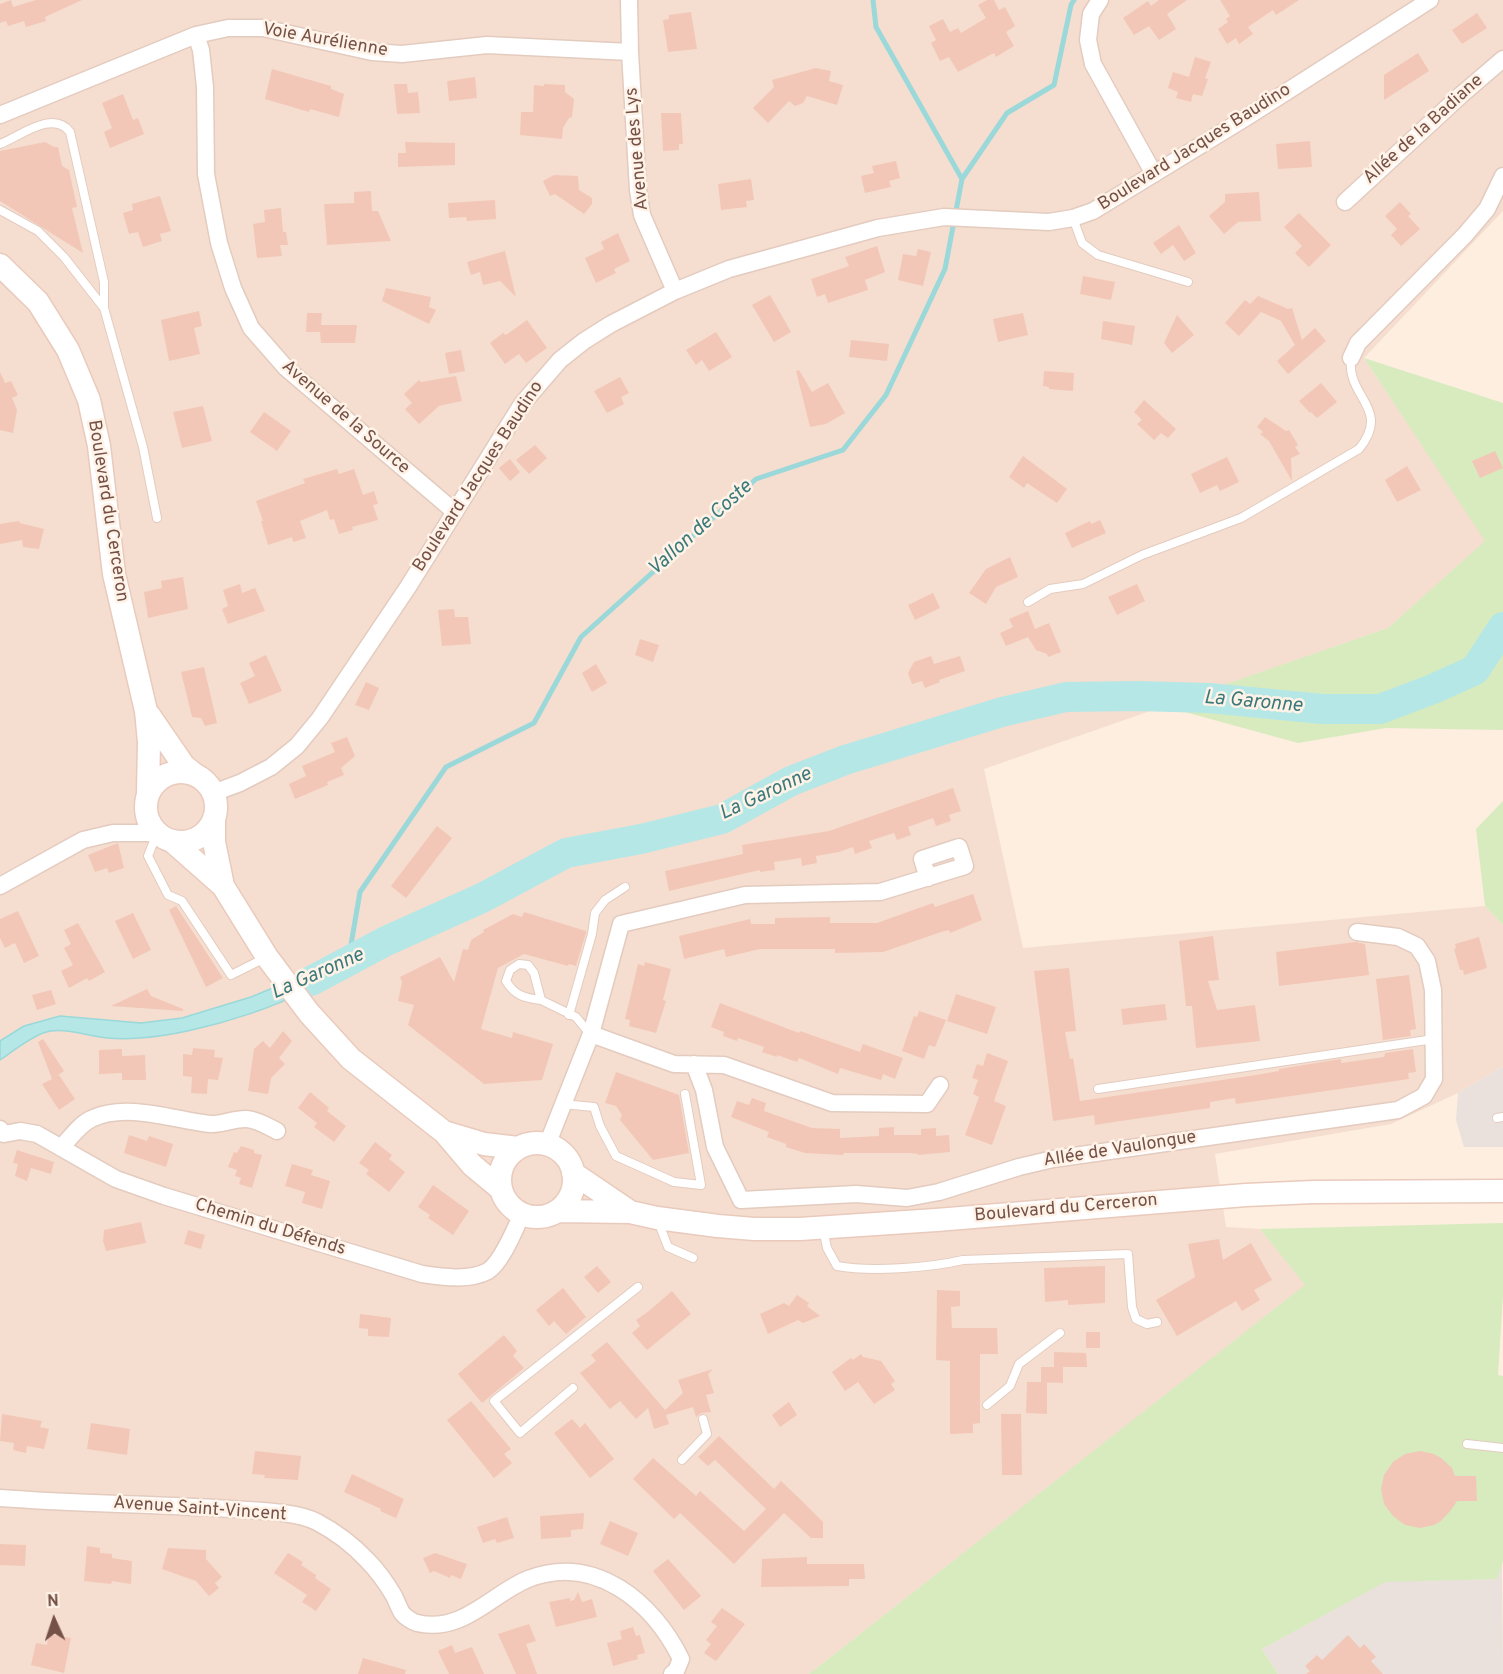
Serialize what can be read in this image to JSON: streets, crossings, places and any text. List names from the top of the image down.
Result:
{
  "streets": {
    "main road": ["Boulevard du Cerceron"],
    "street": [
      "Voie Aurélienne",
      "Allée de la Badiane",
      "Boulevard Jacques Baudino",
      "Avenue des Lys",
      "Avenue de la Source",
      "Allée de Vaulongue",
      "Chemin du Défends",
      "Avenue Saint-Vincent"
    ]
  },
  "crossings": [
    ["Voie Aurélienne", "Avenue des Lys"],
    ["Voie Aurélienne", "Avenue de la Source"],
    ["Boulevard Jacques Baudino", "Avenue des Lys"],
    ["Boulevard Jacques Baudino", "Avenue de la Source"],
    ["Boulevard Jacques Baudino", "Boulevard du Cerceron"],
    ["Boulevard du Cerceron", "Chemin du Défends"]
  ],
  "water": ["Vallon de Coste", "La Garonne"],
  "north": "top"
}
